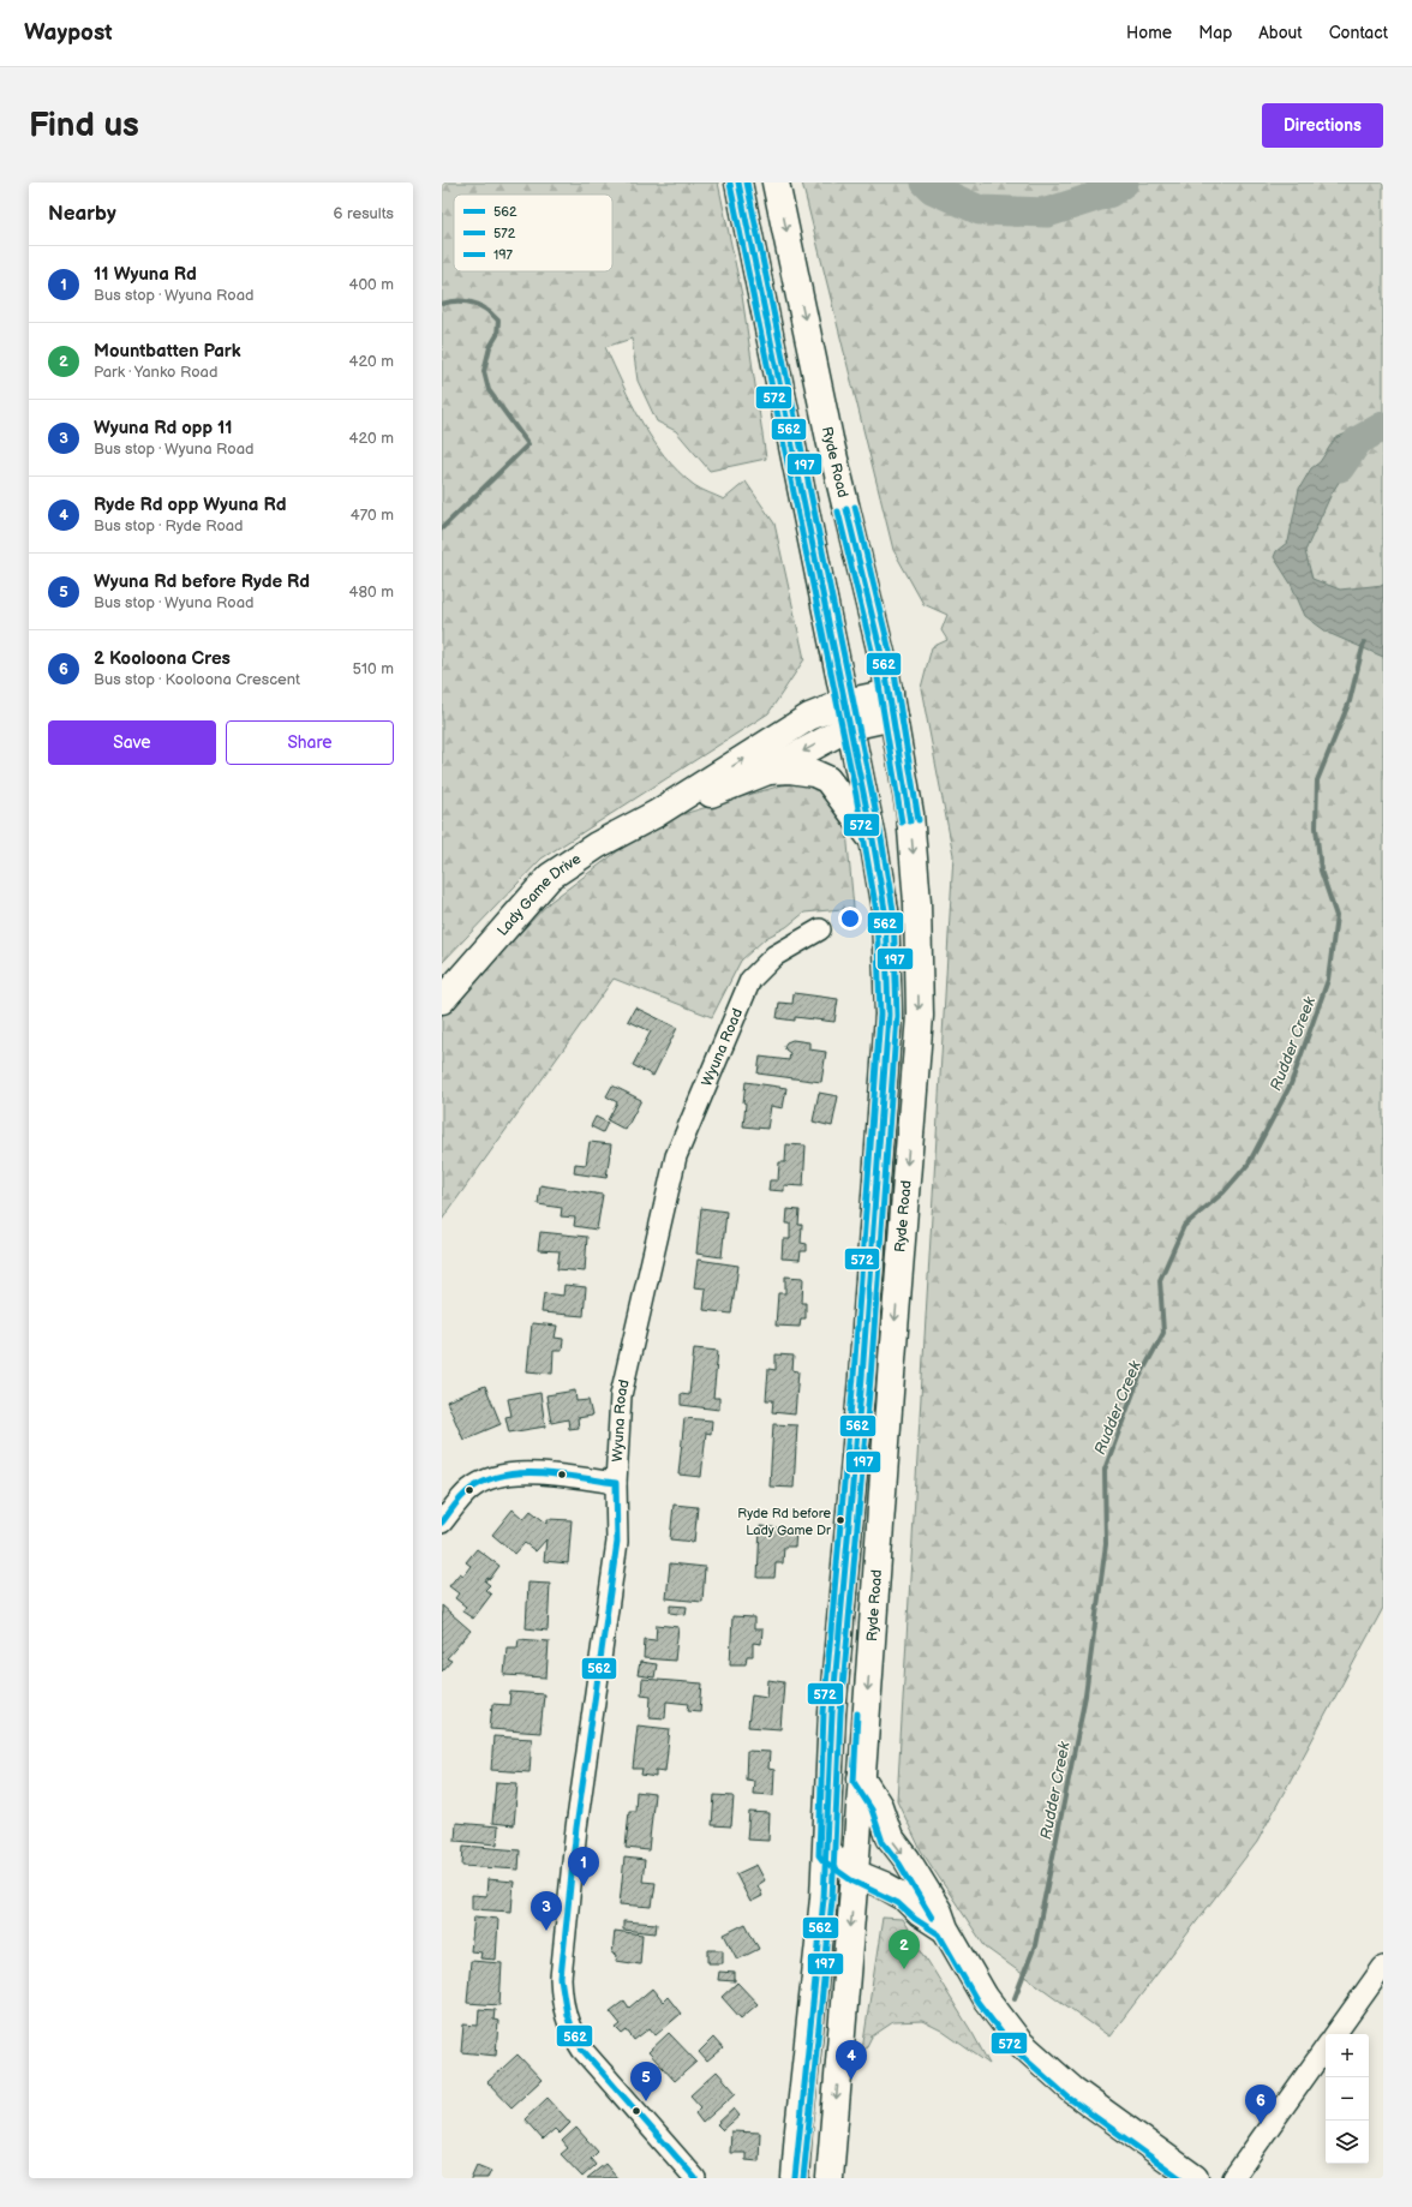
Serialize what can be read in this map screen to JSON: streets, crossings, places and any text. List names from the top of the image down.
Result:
{
  "streets": {
    "main road": ["Ryde Road", "Lady Game Drive"],
    "street": ["Wyuna Road"]
  },
  "crossings": [
    ["Ryde Road", "Lady Game Drive"]
  ],
  "water": ["Rudder Creek"],
  "places": ["Ryde Rd before Lady Game Dr"],
  "lines": ["transit line 562", "transit line 197", "transit line 572"],
  "legend": ["562", "572", "197"],
  "page": {
    "header": "Waypost",
    "nav": [
      "Home",
      "Map",
      "About",
      "Contact"
    ],
    "buttons": [
      "Directions",
      ["Save", "Share"]
    ],
    "title": "Find us",
    "heading": ["Nearby", "6 results"],
    "list": [
      {
        "mark": "1",
        "name": "11 Wyuna Rd",
        "note": "Bus stop · Wyuna Road",
        "value": "400 m"
      },
      {
        "mark": "2",
        "name": "Mountbatten Park",
        "note": "Park · Yanko Road",
        "value": "420 m"
      },
      {
        "mark": "3",
        "name": "Wyuna Rd opp 11",
        "note": "Bus stop · Wyuna Road",
        "value": "420 m"
      },
      {
        "mark": "4",
        "name": "Ryde Rd opp Wyuna Rd",
        "note": "Bus stop · Ryde Road",
        "value": "470 m"
      },
      {
        "mark": "5",
        "name": "Wyuna Rd before Ryde Rd",
        "note": "Bus stop · Wyuna Road",
        "value": "480 m"
      },
      {
        "mark": "6",
        "name": "2 Kooloona Cres",
        "note": "Bus stop · Kooloona Crescent",
        "value": "510 m"
      }
    ],
    "pins": [
      "1",
      "3",
      "2",
      "4",
      "5",
      "6"
    ],
    "map_buttons": ["+", "−"]
  }
}
